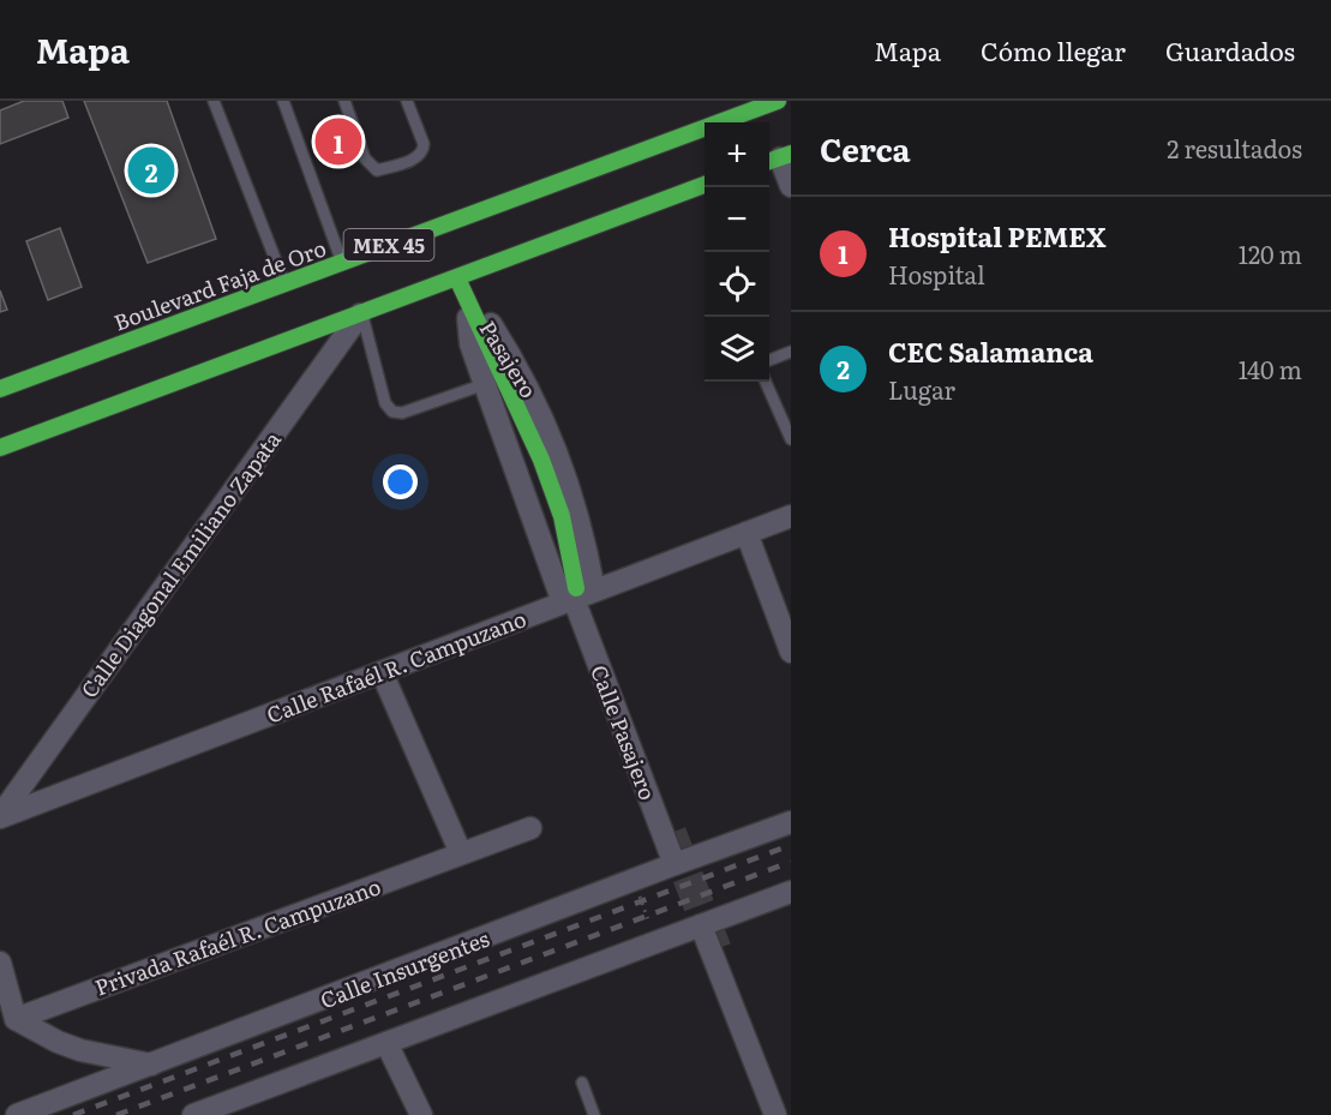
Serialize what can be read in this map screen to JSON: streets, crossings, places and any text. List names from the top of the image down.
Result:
{
  "streets": {
    "main road": ["MEX 45", "Boulevard Faja de Oro"],
    "street": [
      "Pasajero",
      "Calle Diagonal Emiliano Zapata",
      "Calle Rafaél R. Campuzano",
      "Calle Pasajero",
      "Privada Rafaél R. Campuzano",
      "Calle Insurgentes"
    ]
  },
  "crossings": [
    ["MEX 45", "Calle Diagonal Emiliano Zapata"],
    ["Pasajero", "Calle Rafaél R. Campuzano"],
    ["Pasajero", "Calle Pasajero"],
    ["Calle Diagonal Emiliano Zapata", "Calle Rafaél R. Campuzano"],
    ["Calle Rafaél R. Campuzano", "Calle Pasajero"],
    ["Calle Pasajero", "Calle Insurgentes"]
  ],
  "page": {
    "header": "Mapa",
    "nav": ["Mapa", "Cómo llegar", "Guardados"],
    "heading": ["Cerca", "2 resultados"],
    "pins": ["1", "2"],
    "map_buttons": ["+", "−"],
    "list": [
      {
        "mark": "1",
        "name": "Hospital PEMEX",
        "note": "Hospital",
        "value": "120 m"
      },
      {
        "mark": "2",
        "name": "CEC Salamanca",
        "note": "Lugar",
        "value": "140 m"
      }
    ]
  }
}
